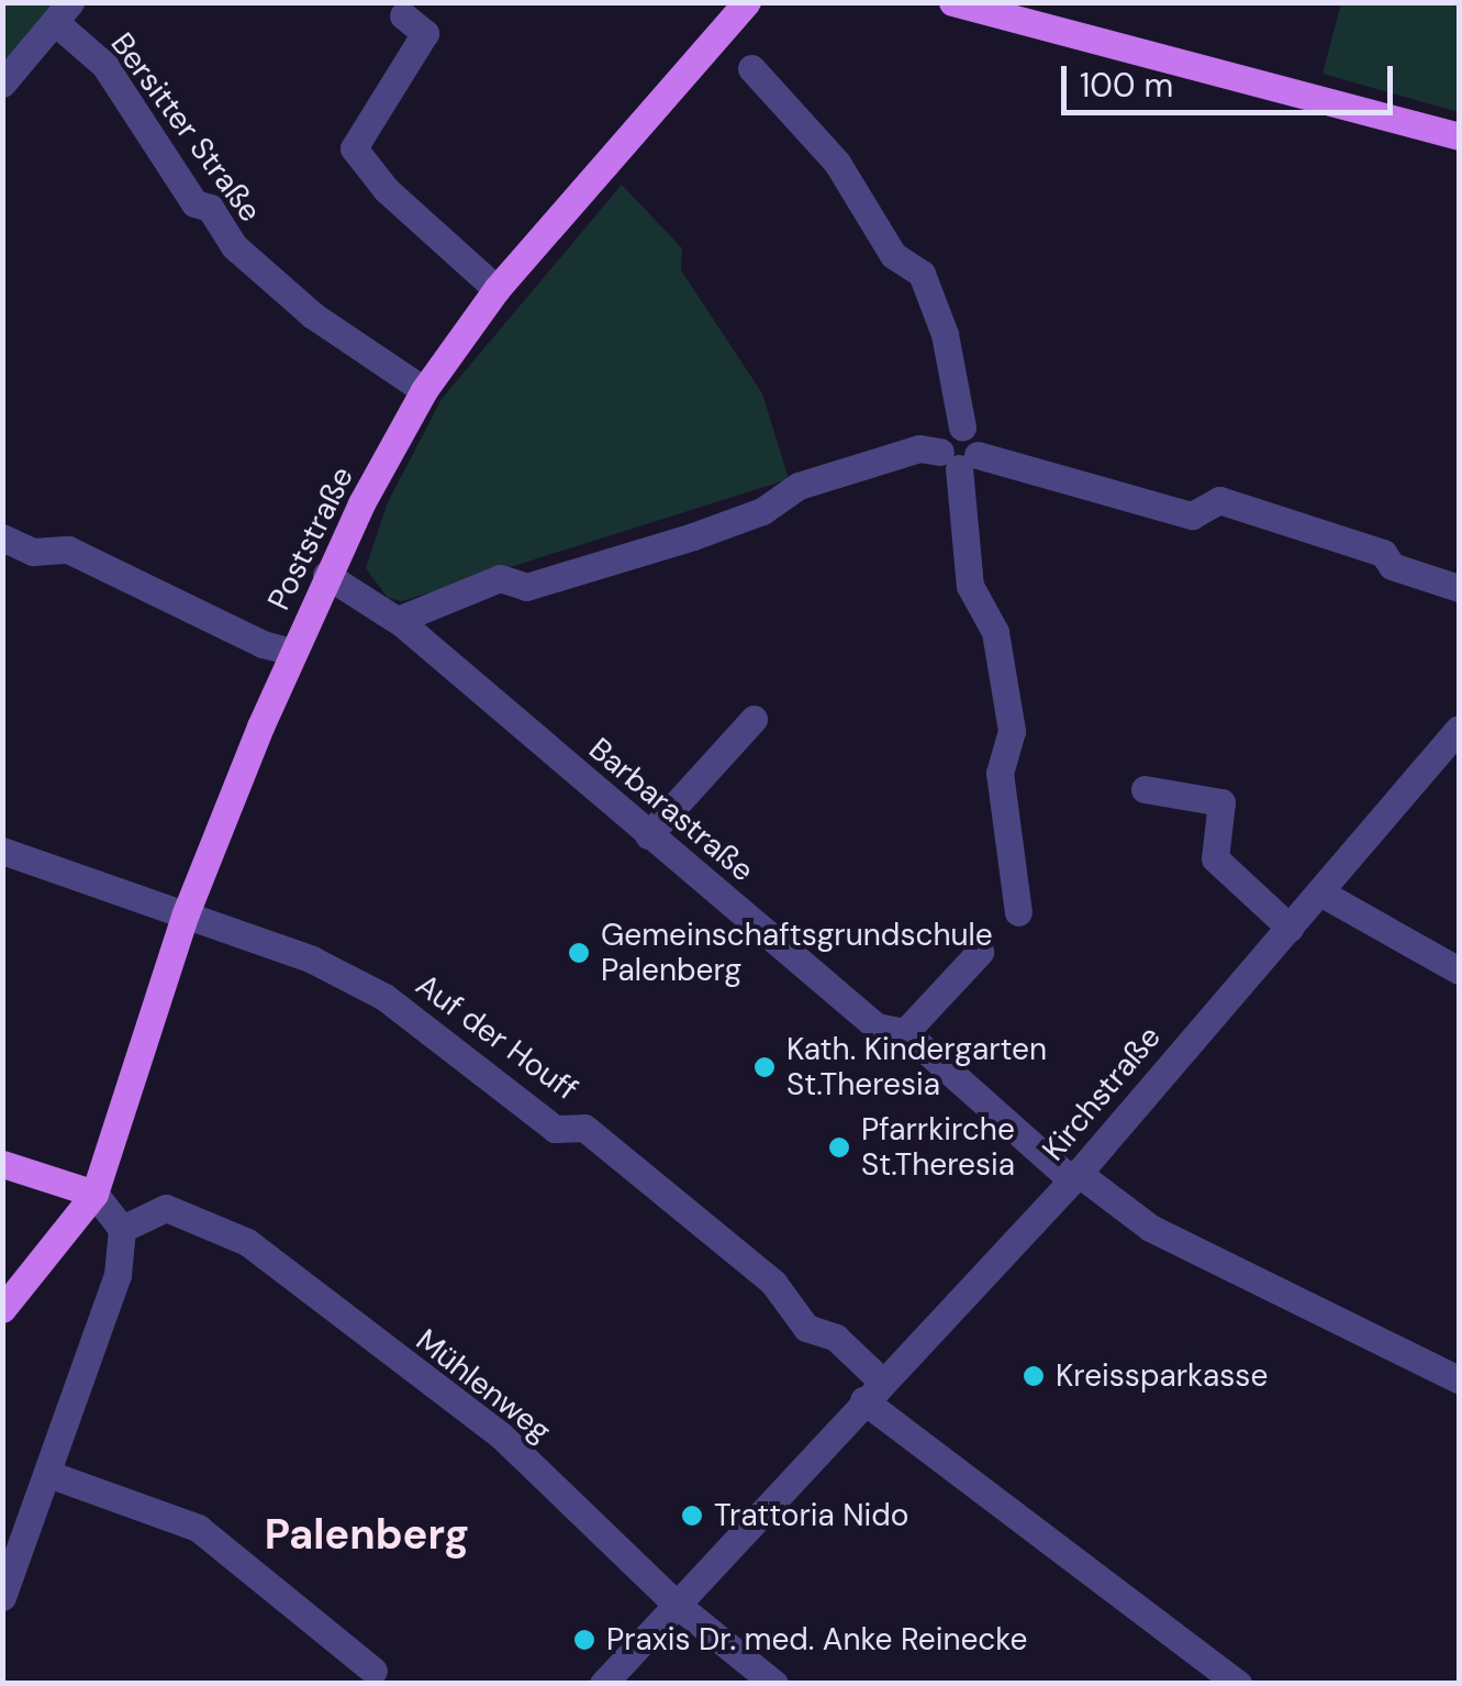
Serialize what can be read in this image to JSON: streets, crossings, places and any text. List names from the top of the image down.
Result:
{
  "streets": {
    "main road": ["Poststraße"],
    "street": [
      "Bersitter Straße",
      "Barbarastraße",
      "Auf der Houff",
      "Kirchstraße",
      "Mühlenweg"
    ]
  },
  "crossings": [
    ["Bersitter Straße", "Poststraße"],
    ["Poststraße", "Barbarastraße"],
    ["Poststraße", "Auf der Houff"],
    ["Barbarastraße", "Kirchstraße"],
    ["Auf der Houff", "Kirchstraße"],
    ["Kirchstraße", "Mühlenweg"]
  ],
  "districts": ["Palenberg"],
  "places": [
    "Gemeinschaftsgrundschule Palenberg",
    "Kath. Kindergarten St.Theresia",
    "Pfarrkirche St.Theresia",
    "Kreissparkasse",
    "Trattoria Nido",
    "Praxis Dr. med. Anke Reinecke"
  ],
  "scale_bar": "100 m"
}
